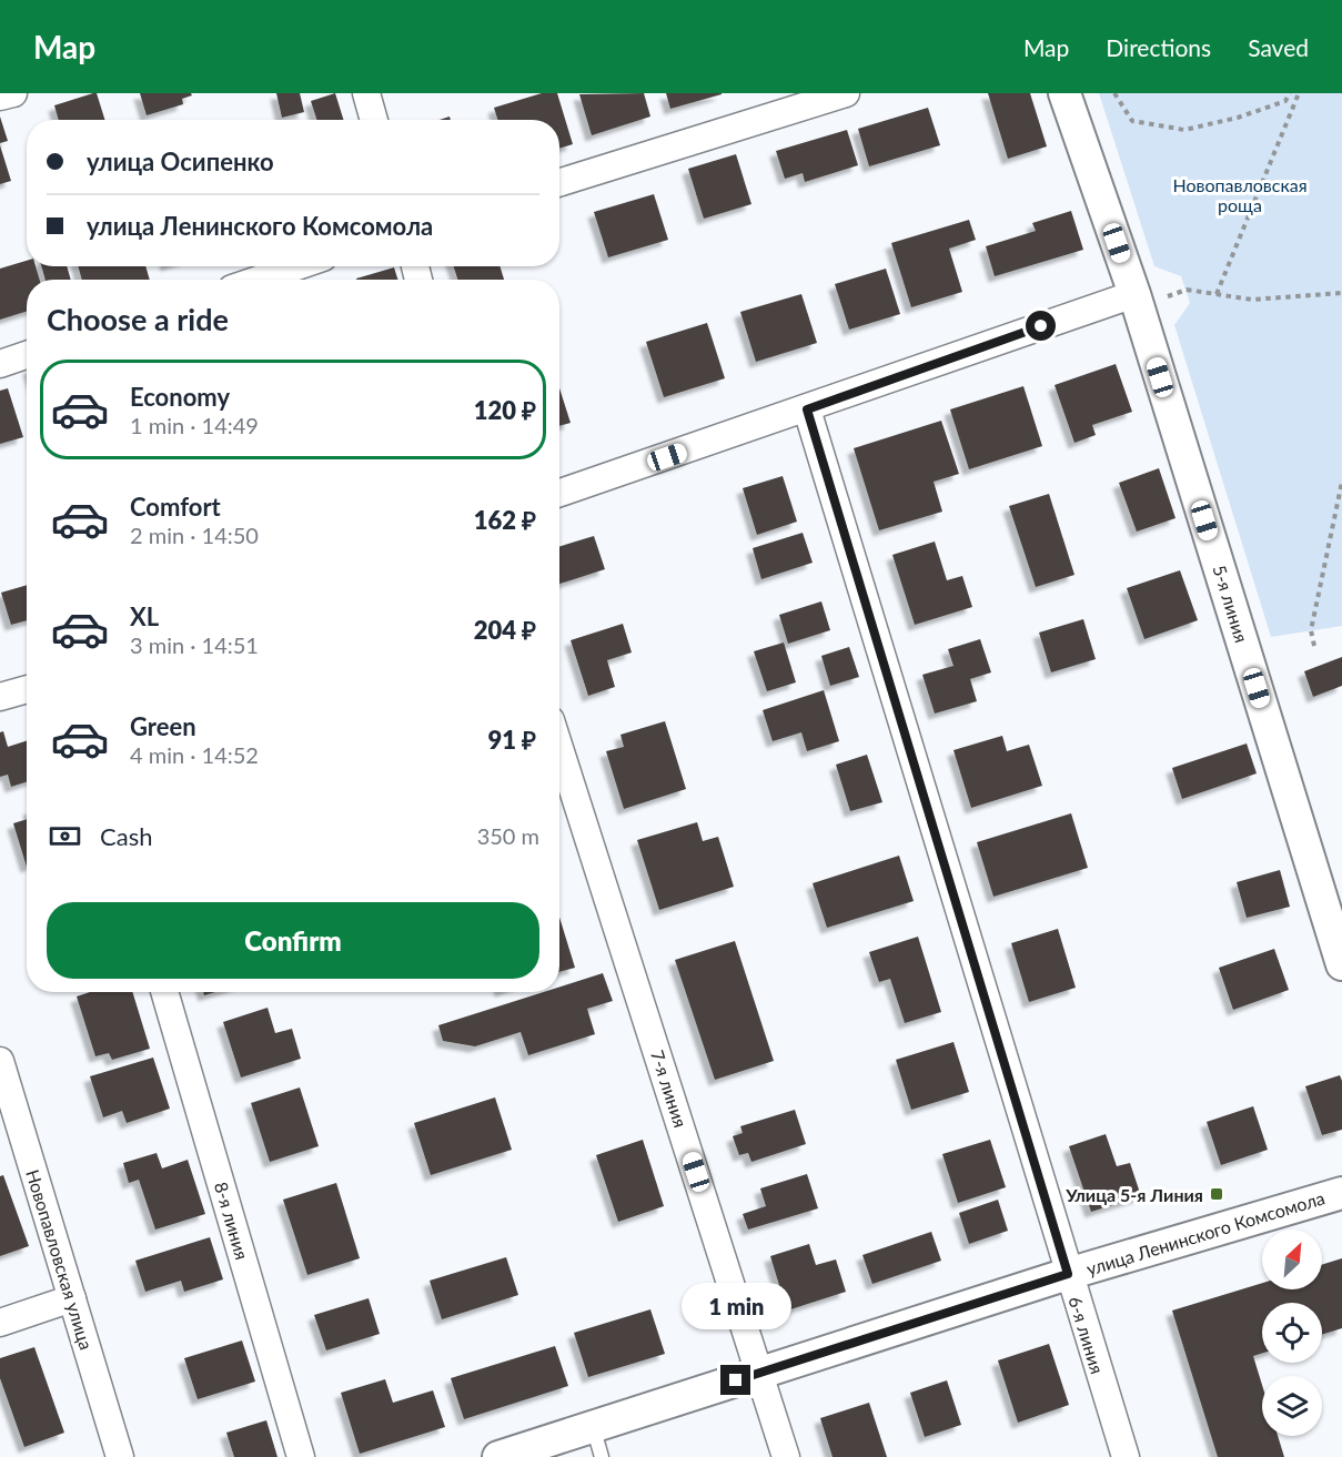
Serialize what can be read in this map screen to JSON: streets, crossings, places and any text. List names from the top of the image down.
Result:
{
  "streets": {
    "street": [
      "5-я линия",
      "7-я линия",
      "8-я линия",
      "улица Ленинского Комсомола",
      "Новопавловская улица",
      "6-я линия"
    ]
  },
  "crossings": [
    ["7-я линия", "улица Ленинского Комсомола"],
    ["улица Ленинского Комсомола", "6-я линия"]
  ],
  "parks": ["Новопавловская роща"],
  "places": {
    "transit": ["Улица 5-я Линия"]
  },
  "north": "top right",
  "page": {
    "header": "Map",
    "nav": ["Map", "Directions", "Saved"],
    "banner": ["улица Осипенко", "улица Ленинского Комсомола"],
    "heading": "Choose a ride",
    "list": [
      {
        "name": "Economy",
        "note": "1 min · 14:49",
        "value": "120 ₽"
      },
      {
        "name": "Comfort",
        "note": "2 min · 14:50",
        "value": "162 ₽"
      },
      {
        "name": "XL",
        "note": "3 min · 14:51",
        "value": "204 ₽"
      },
      {
        "name": "Green",
        "note": "4 min · 14:52",
        "value": "91 ₽"
      }
    ],
    "pay": ["Cash", "350 m"],
    "buttons": "Confirm",
    "bubble": "1 min"
  }
}
